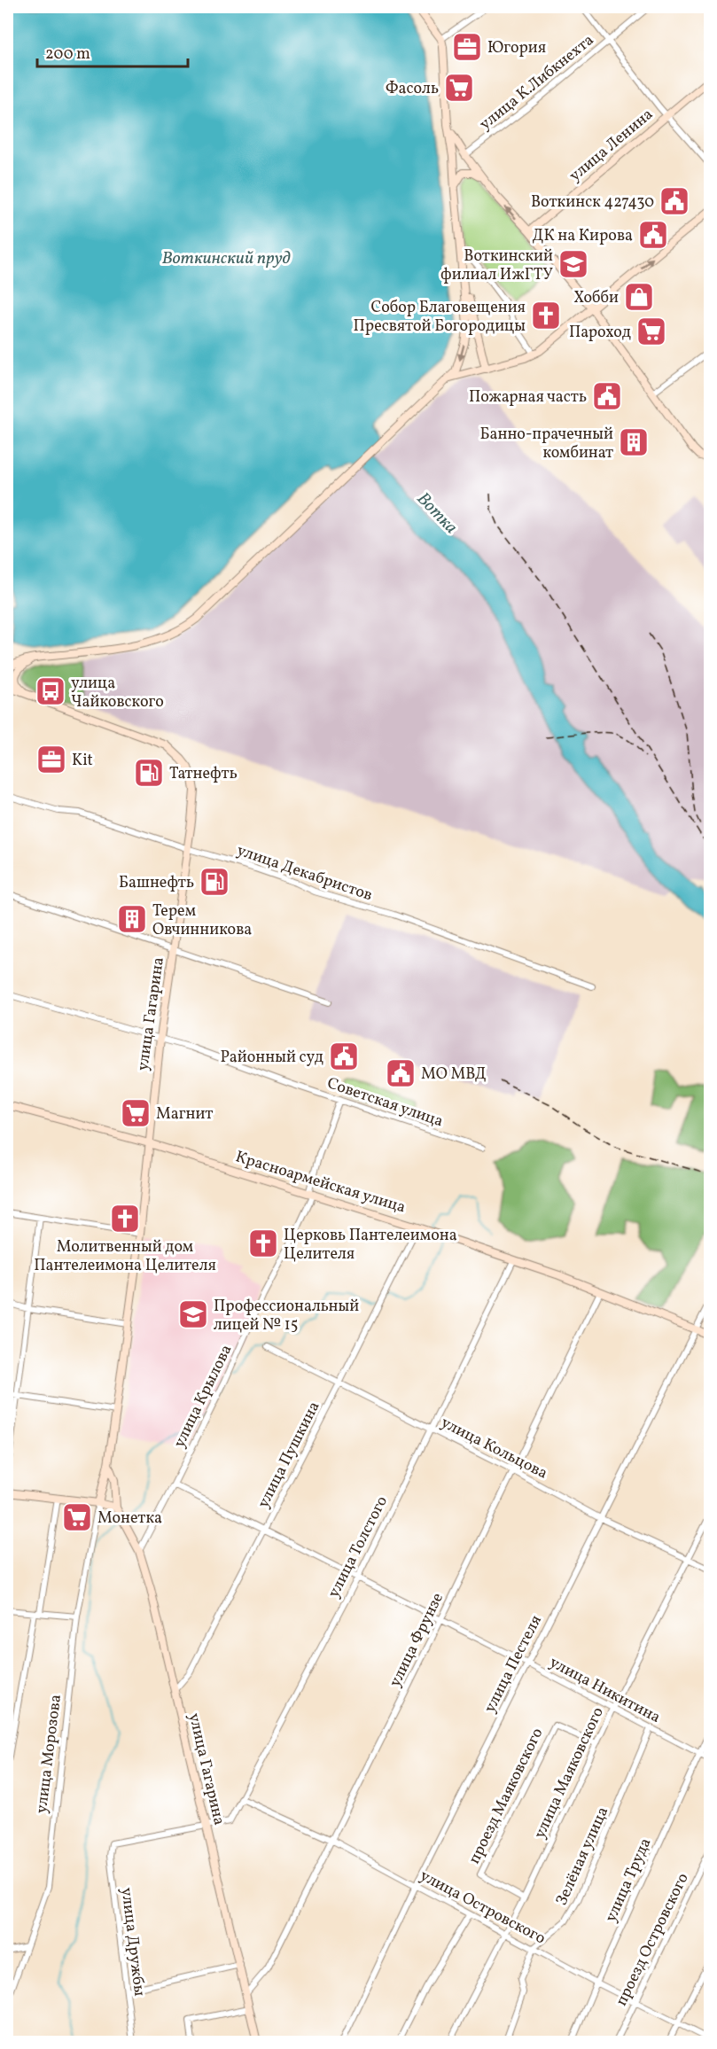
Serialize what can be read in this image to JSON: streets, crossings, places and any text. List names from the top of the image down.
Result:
{
  "streets": {
    "main road": ["улица Ленина", "улица Гагарина", "Красноармейская улица"],
    "street": [
      "улица К.Либкнехта",
      "улица Декабристов",
      "Советская улица",
      "улица Крылова",
      "улица Кольцова",
      "улица Пушкина",
      "улица Толстого",
      "улица Фрунзе",
      "улица Пестеля",
      "улица Никитина",
      "улица Морозова",
      "улица Маяковского",
      "проезд Маяковского",
      "Зелёная улица",
      "улица Труда",
      "улица Островского",
      "проезд Островского",
      "улица Дружбы"
    ]
  },
  "crossings": [
    ["улица Декабристов", "улица Гагарина"],
    ["улица Гагарина", "Советская улица"],
    ["улица Гагарина", "Красноармейская улица"],
    ["улица Гагарина", "улица Крылова"],
    ["улица Гагарина", "улица Пушкина"],
    ["улица Гагарина", "улица Толстого"],
    ["улица Гагарина", "улица Фрунзе"],
    ["улица Гагарина", "улица Морозова"],
    ["улица Гагарина", "улица Дружбы"],
    ["Советская улица", "улица Крылова"],
    ["Красноармейская улица", "улица Крылова"],
    ["Красноармейская улица", "улица Пушкина"],
    ["Красноармейская улица", "улица Толстого"],
    ["Красноармейская улица", "улица Фрунзе"],
    ["Красноармейская улица", "улица Пестеля"],
    ["улица Крылова", "улица Никитина"],
    ["улица Кольцова", "улица Пушкина"],
    ["улица Кольцова", "улица Толстого"],
    ["улица Кольцова", "улица Фрунзе"],
    ["улица Кольцова", "улица Пестеля"],
    ["улица Кольцова", "улица Маяковского"],
    ["улица Пушкина", "улица Никитина"],
    ["улица Толстого", "улица Никитина"],
    ["улица Толстого", "улица Островского"],
    ["улица Толстого", "улица Дружбы"],
    ["улица Фрунзе", "улица Никитина"],
    ["улица Фрунзе", "улица Островского"],
    ["улица Пестеля", "улица Никитина"],
    ["улица Пестеля", "улица Островского"],
    ["улица Никитина", "улица Маяковского"],
    ["улица Никитина", "Зелёная улица"],
    ["улица Никитина", "улица Труда"],
    ["улица Маяковского", "проезд Маяковского"],
    ["улица Маяковского", "улица Островского"],
    ["Зелёная улица", "улица Островского"],
    ["улица Труда", "улица Островского"],
    ["улица Островского", "проезд Островского"]
  ],
  "water": ["Воткинский пруд", "Вотка"],
  "places": {
    "office": ["Югория", "Kit"],
    "supermarket": [
      "Фасоль",
      "Пароход",
      "Магнит",
      "Монетка"
    ],
    "public building": [
      "Воткинск 427430",
      "ДК на Кирова",
      "Пожарная часть",
      "Районный суд",
      "МО МВД"
    ],
    "school or university": ["Воткинский филиал ИжГТУ", "Профессиональный лицей № 15"],
    "shop": ["Хобби"],
    "church": ["Собор Благовещения Пресвятой Богородицы", "Молитвенный дом Пантелеимона Целителя", "Церковь Пантелеимона Целителя"],
    "building": ["Банно-прачечный комбинат", "Терем Овчинникова"],
    "bus stop": ["улица Чайковского"],
    "fuel station": ["Татнефть", "Башнефть"]
  },
  "scale_bar": "200 m"
}
